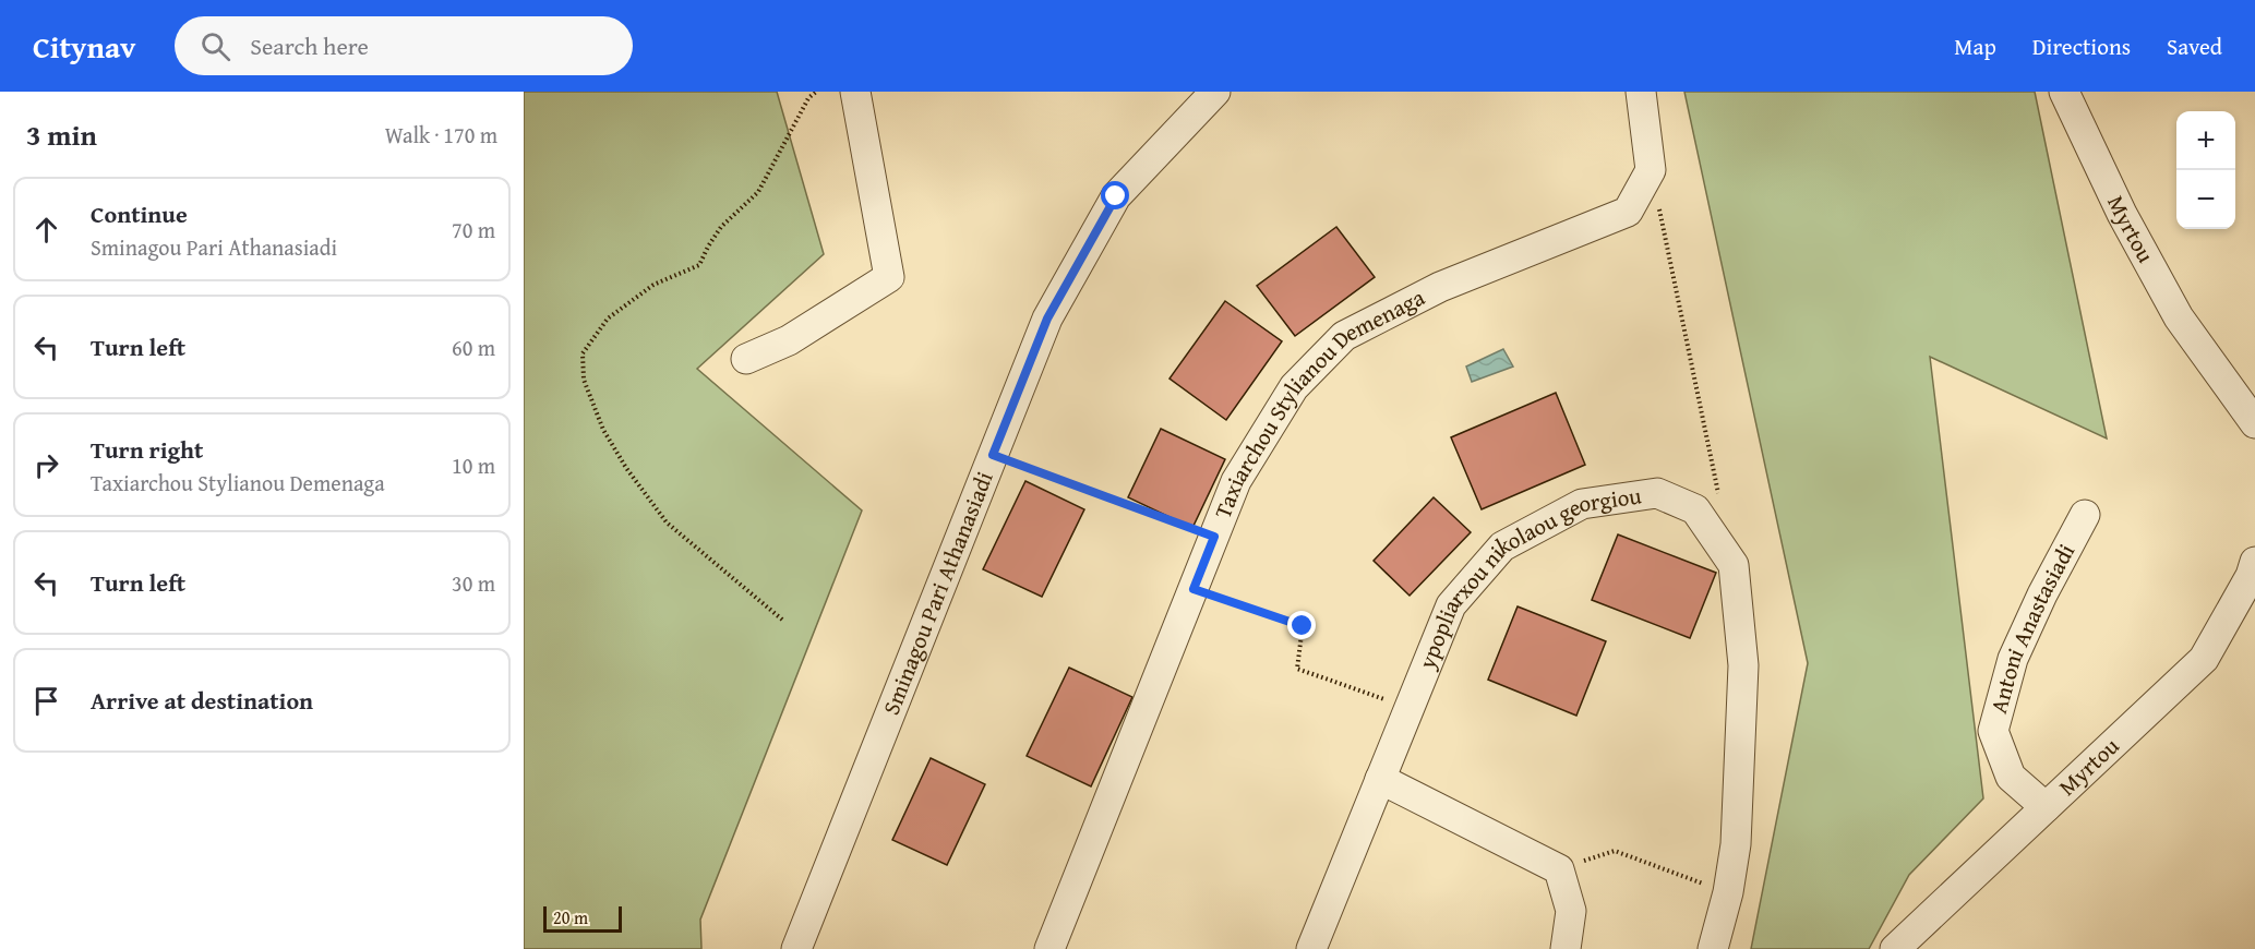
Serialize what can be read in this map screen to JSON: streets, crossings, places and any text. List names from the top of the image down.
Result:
{
  "streets": {
    "street": [
      "Myrtou",
      "Taxiarchou Stylianou Demenaga",
      "ypopliarxou nikolaou georgiou",
      "Sminagou Pari Athanasiadi",
      "Antoni Anastasiadi"
    ]
  },
  "crossings": [
    ["Myrtou", "Antoni Anastasiadi"]
  ],
  "scale_bar": "20 m",
  "page": {
    "header": "Citynav",
    "search": "Search here",
    "nav": ["Map", "Directions", "Saved"],
    "heading": ["3 min", "Walk · 170 m"],
    "map_buttons": ["+", "−"],
    "list": [
      ["Continue", "Sminagou Pari Athanasiadi", "70 m"],
      ["Turn left", "60 m"],
      ["Turn right", "Taxiarchou Stylianou Demenaga", "10 m"],
      ["Turn left", "30 m"],
      "Arrive at destination"
    ],
    "scale": "20 m"
  }
}
